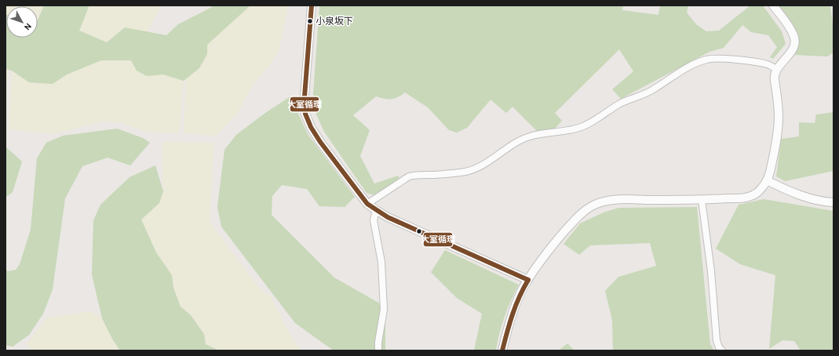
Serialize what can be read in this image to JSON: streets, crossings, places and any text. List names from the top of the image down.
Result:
{
  "places": ["小泉坂下"],
  "lines": ["transit line 大室循環"],
  "north": "bottom right"
}
